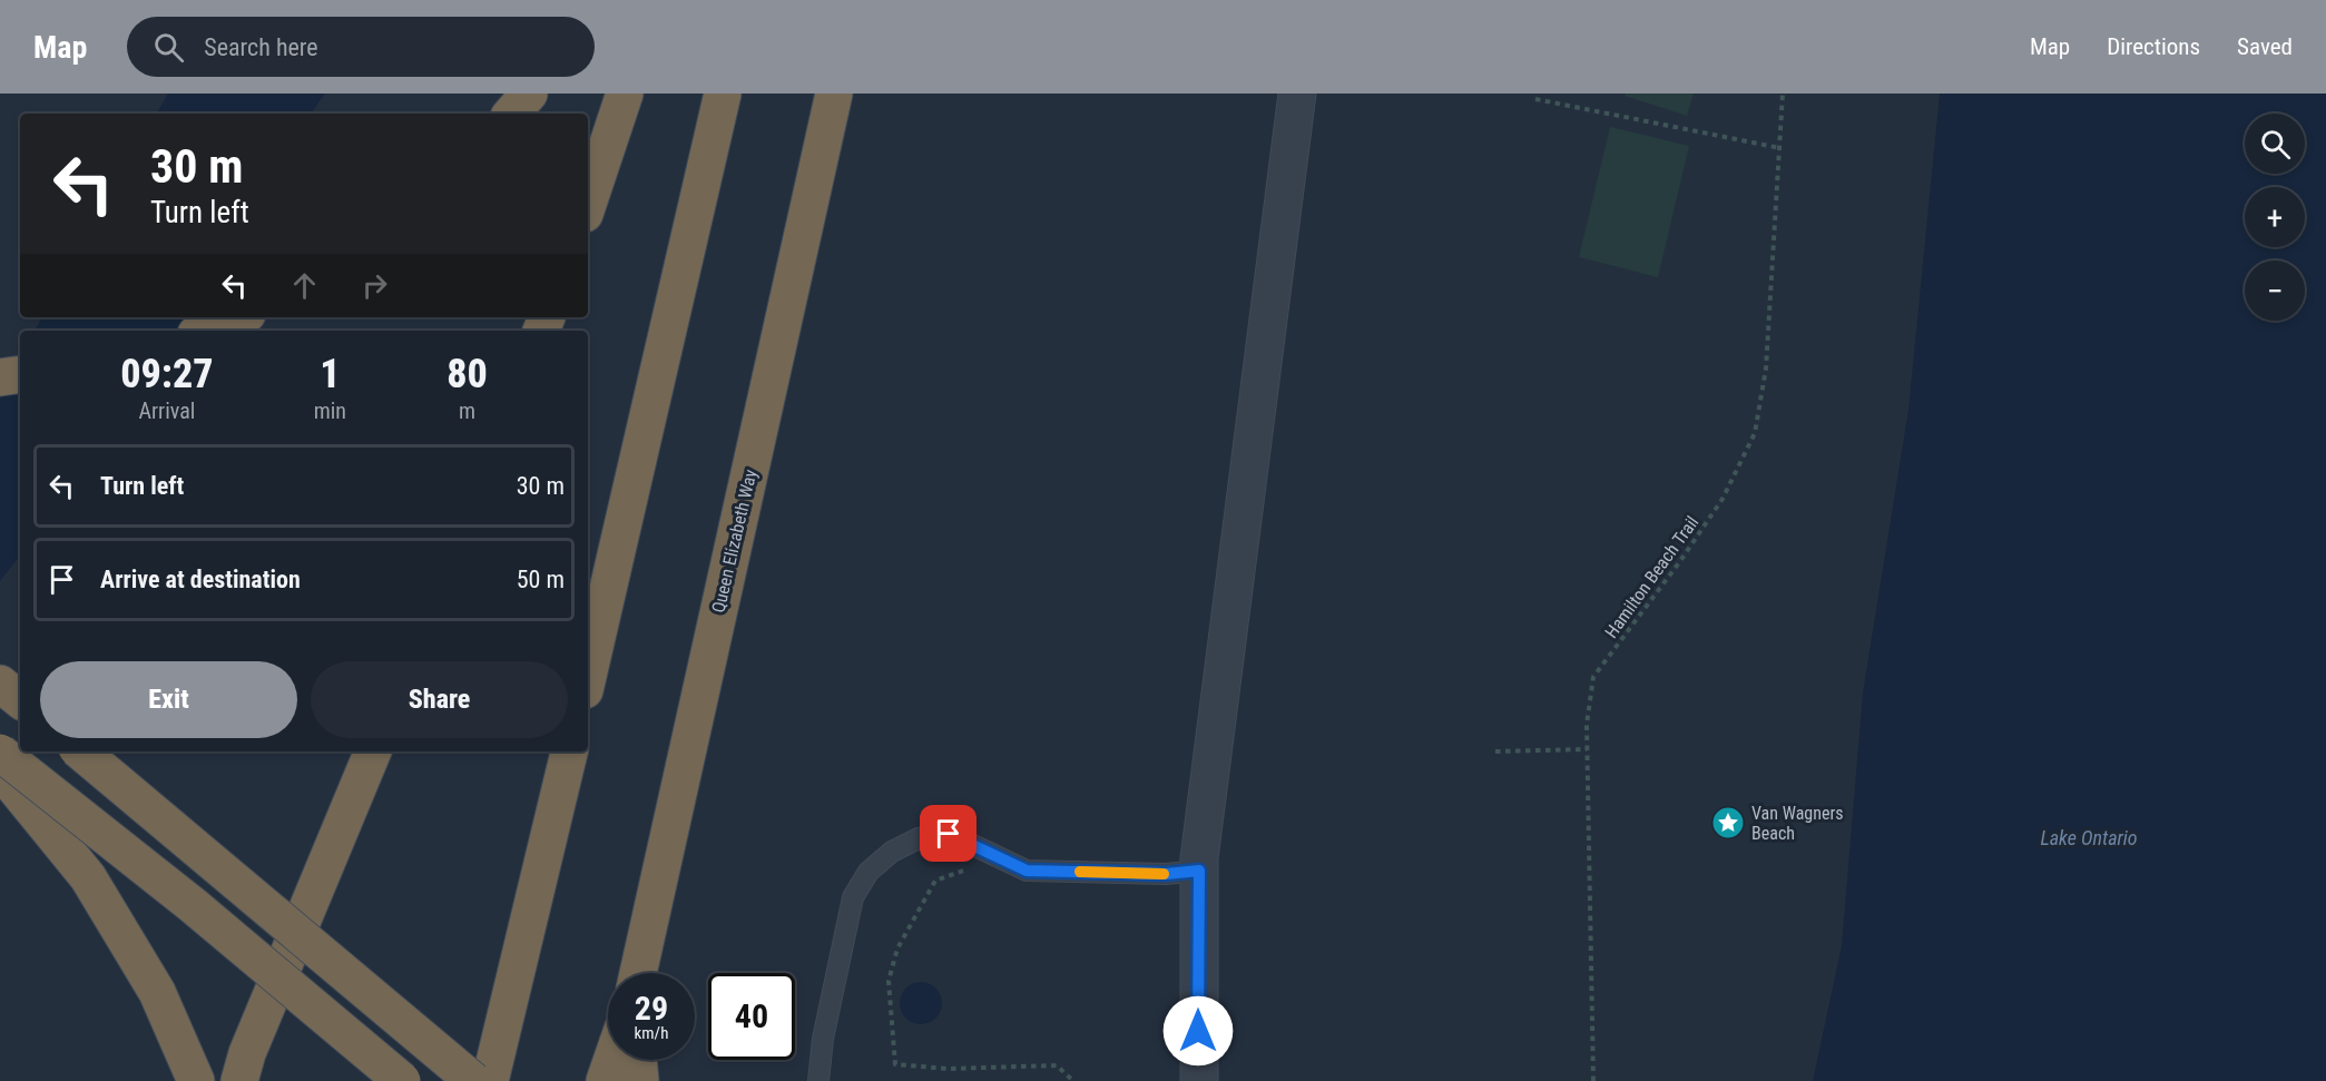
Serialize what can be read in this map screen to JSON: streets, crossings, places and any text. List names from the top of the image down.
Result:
{
  "streets": {
    "highway": ["Queen Elizabeth Way"],
    "path": ["Hamilton Beach Trail"]
  },
  "water": ["Lake Ontario"],
  "places": {
    "place": ["Van Wagners Beach"]
  },
  "page": {
    "header": "Map",
    "search": "Search here",
    "nav": ["Map", "Directions", "Saved"],
    "map_buttons": ["+", "−"],
    "turn": ["30 m", "Turn left"],
    "eta": [
      "09:27",
      "Arrival",
      "1",
      "min",
      "80",
      "m"
    ],
    "list": [
      {
        "name": "Turn left",
        "value": "30 m"
      },
      {
        "name": "Arrive at destination",
        "value": "50 m"
      }
    ],
    "buttons": ["Exit", "Share"],
    "speed": "29 km/h",
    "limit": "40"
  }
}
